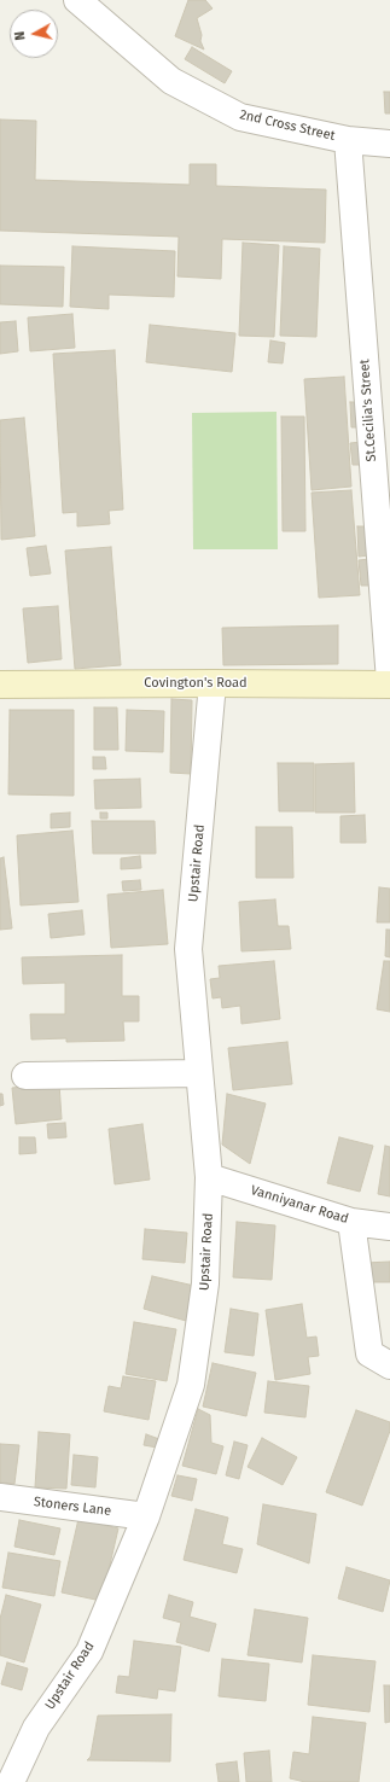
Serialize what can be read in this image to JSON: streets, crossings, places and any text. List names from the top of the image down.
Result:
{
  "streets": {
    "main road": ["Covington's Road"],
    "street": [
      "2nd Cross Street",
      "St.Cecilia's Street",
      "Upstair Road",
      "Vanniyanar Road",
      "Stoners Lane"
    ]
  },
  "crossings": [
    ["2nd Cross Street", "St.Cecilia's Street"],
    ["Covington's Road", "Upstair Road"],
    ["Upstair Road", "Vanniyanar Road"],
    ["Upstair Road", "Stoners Lane"]
  ],
  "north": "left"
}
